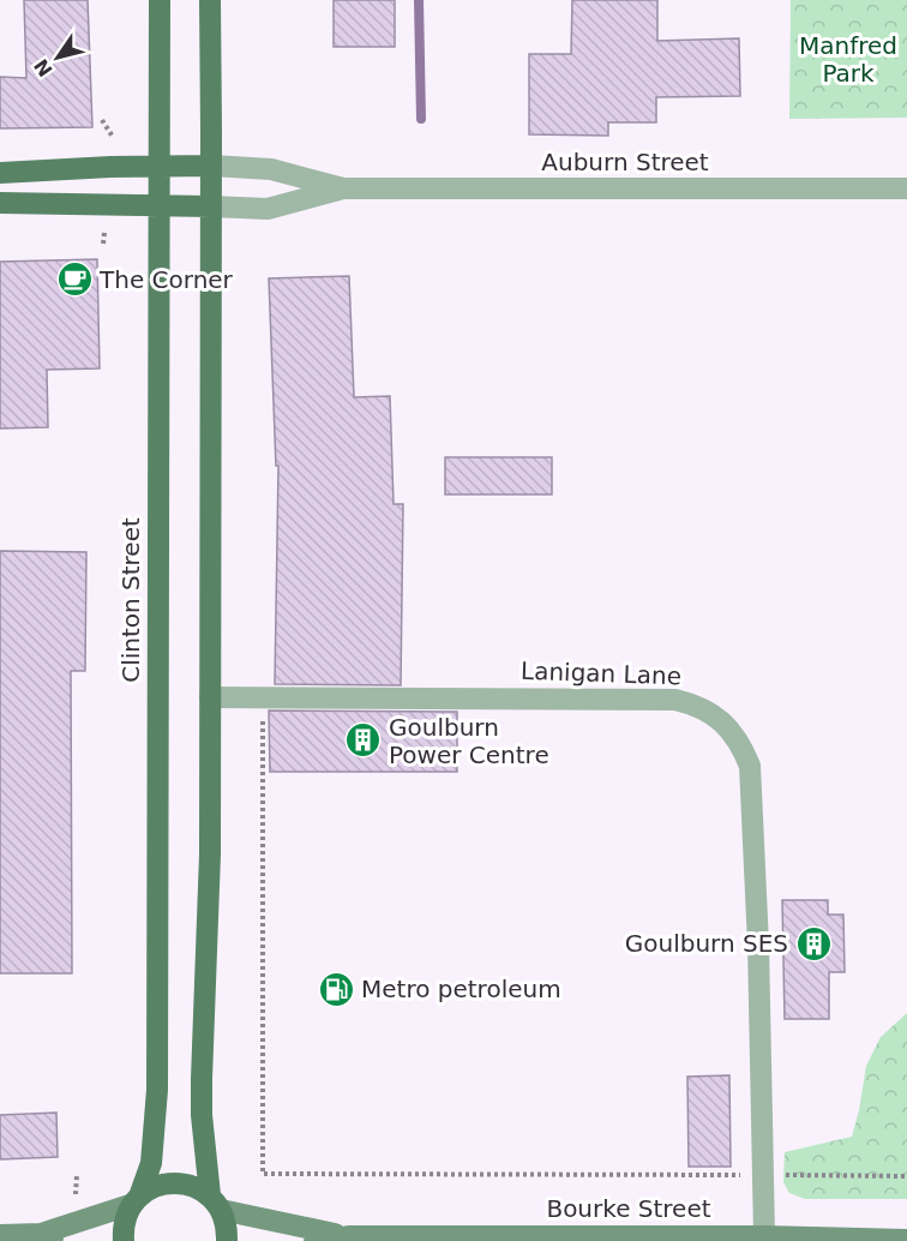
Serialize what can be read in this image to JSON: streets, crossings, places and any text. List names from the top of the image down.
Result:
{
  "streets": {
    "main road": ["Auburn Street", "Clinton Street"],
    "street": ["Lanigan Lane", "Bourke Street"]
  },
  "crossings": [
    ["Auburn Street", "Clinton Street"],
    ["Lanigan Lane", "Bourke Street"]
  ],
  "parks": ["Manfred Park"],
  "places": {
    "cafe": ["The Corner"],
    "building": ["Goulburn Power Centre", "Goulburn SES"],
    "fuel station": ["Metro petroleum"]
  },
  "north": "bottom left"
}
